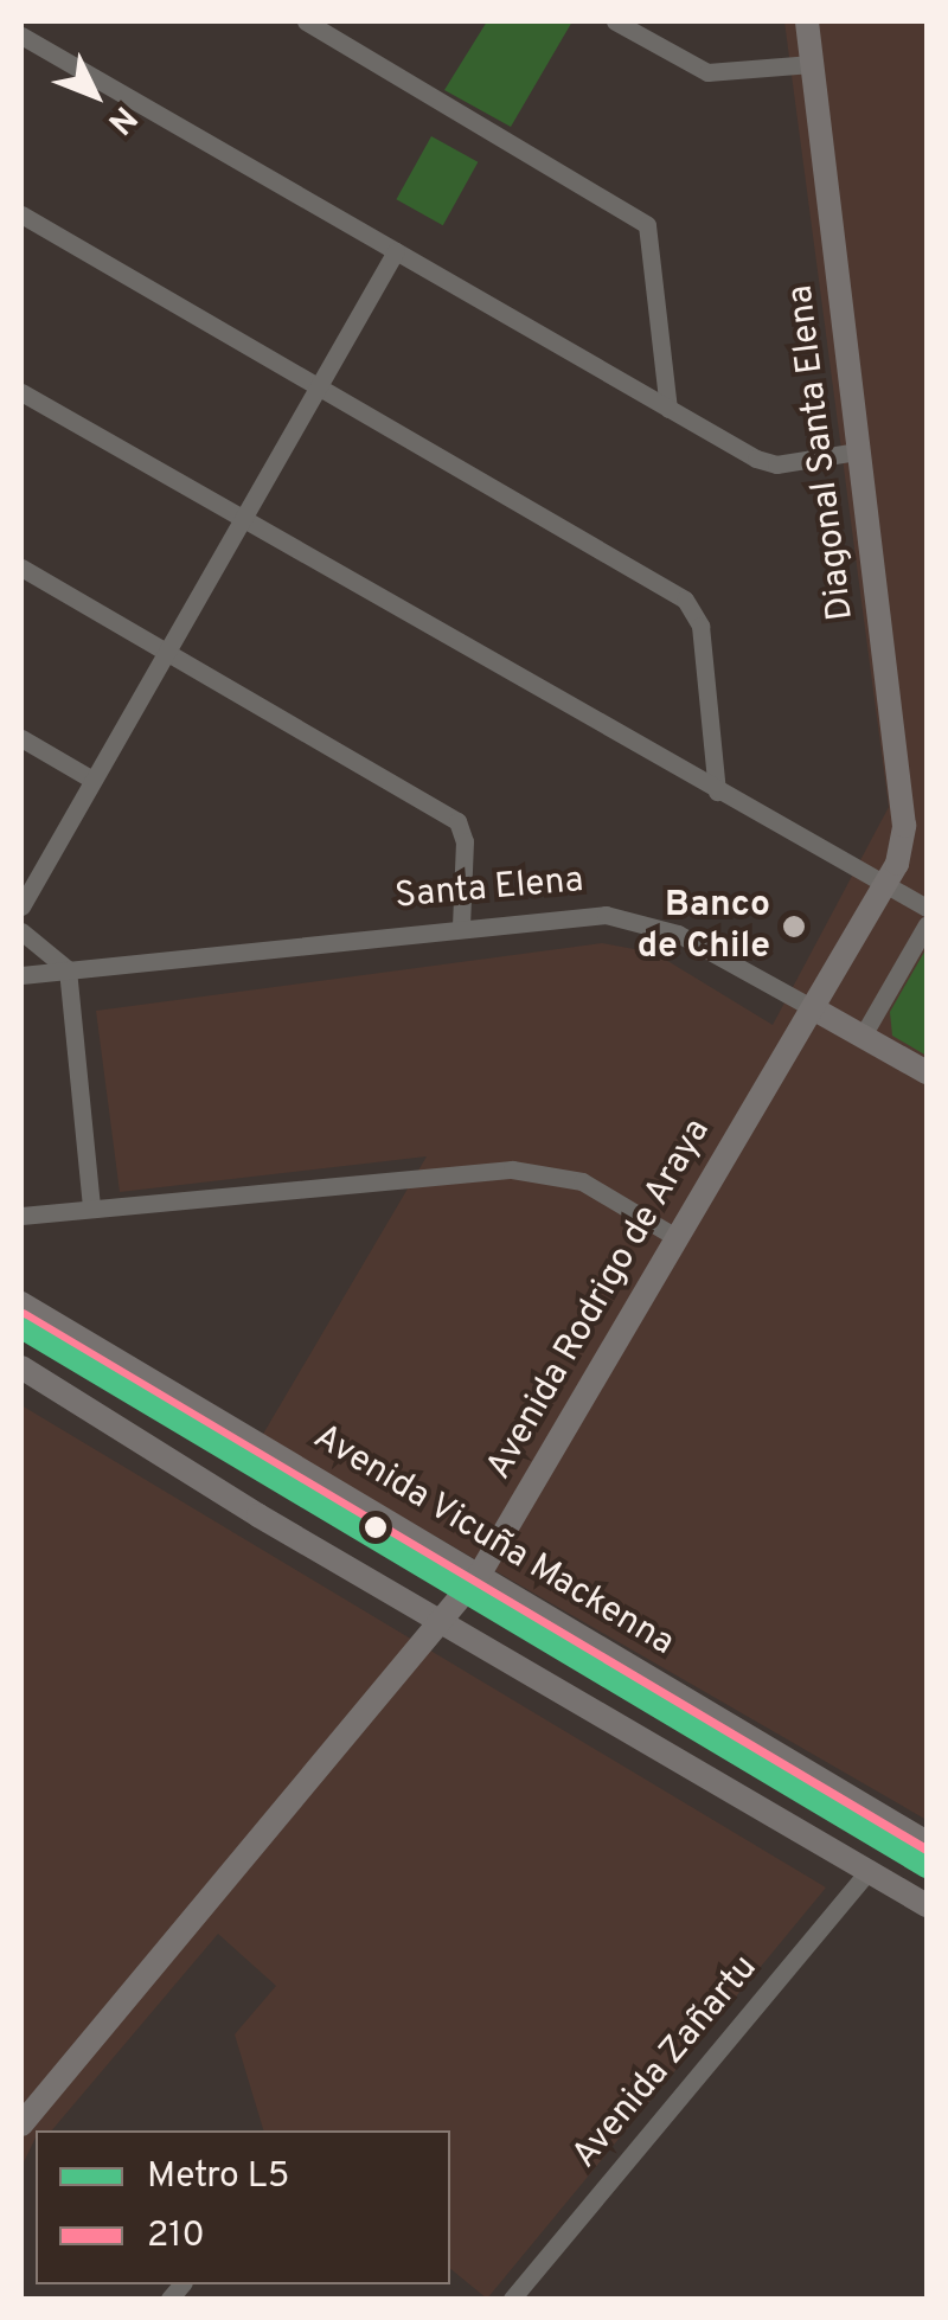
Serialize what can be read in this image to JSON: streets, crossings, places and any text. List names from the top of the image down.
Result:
{
  "streets": {
    "main road": [
      "Diagonal Santa Elena",
      "Santa Elena",
      "Avenida Rodrigo de Araya",
      "Avenida Vicuña Mackenna"
    ],
    "street": ["Avenida Zañartu"]
  },
  "crossings": [
    ["Diagonal Santa Elena", "Avenida Rodrigo de Araya"],
    ["Santa Elena", "Avenida Rodrigo de Araya"],
    ["Avenida Rodrigo de Araya", "Avenida Vicuña Mackenna"]
  ],
  "places": ["Banco de Chile"],
  "lines": ["transit line 210", "metro line L5"],
  "legend": ["Metro L5", "210"],
  "north": "bottom right"
}
